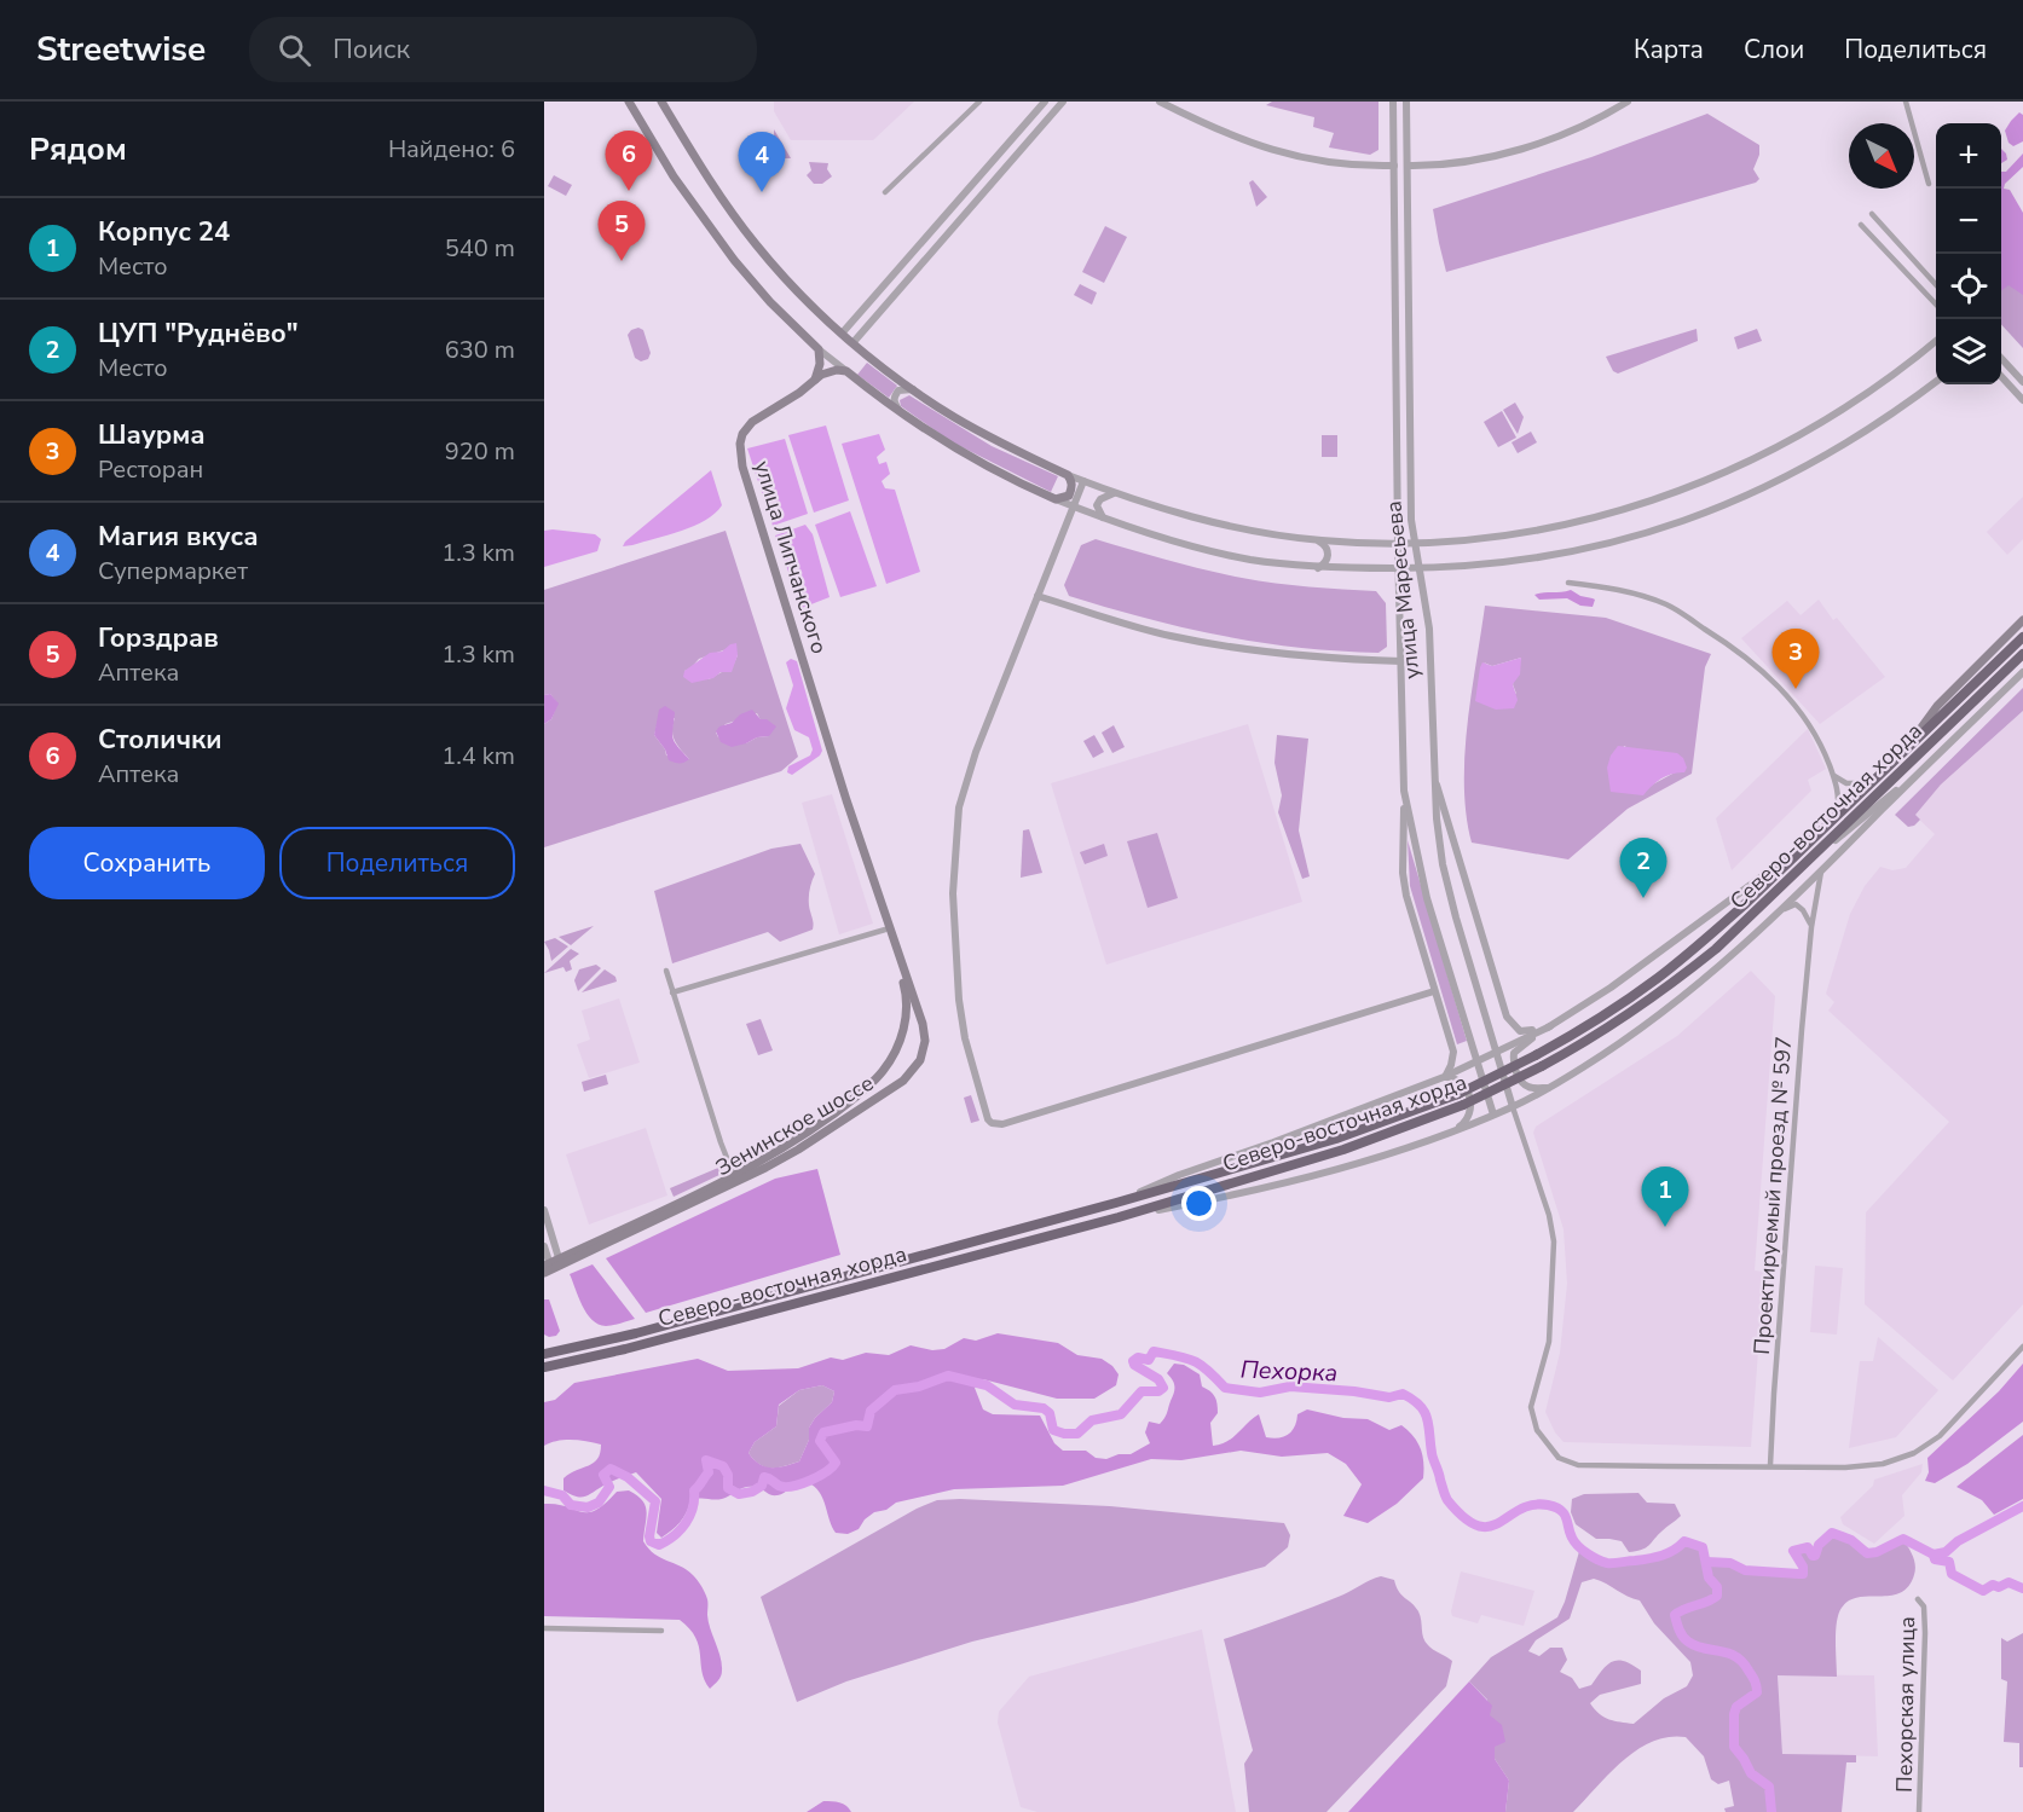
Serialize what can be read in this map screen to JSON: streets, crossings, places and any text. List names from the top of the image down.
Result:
{
  "streets": {
    "highway": ["Северо-восточная хорда"],
    "main road": ["улица Липчанского", "Зенинское шоссе"],
    "street": ["улица Маресьева", "Проектируемый проезд № 597", "Пехорская улица"]
  },
  "crossings": [
    ["улица Липчанского", "Зенинское шоссе"]
  ],
  "water": ["Пехорка"],
  "north": "bottom right",
  "page": {
    "header": "Streetwise",
    "search": "Поиск",
    "nav": ["Карта", "Слои", "Поделиться"],
    "heading": ["Рядом", "Найдено: 6"],
    "map_buttons": ["+", "−"],
    "pins": [
      "6",
      "4",
      "5",
      "3",
      "2",
      "1"
    ],
    "list": [
      {
        "mark": "1",
        "name": "Корпус 24",
        "note": "Место",
        "value": "540 m"
      },
      {
        "mark": "2",
        "name": "ЦУП \"Руднёво\"",
        "note": "Место",
        "value": "630 m"
      },
      {
        "mark": "3",
        "name": "Шаурма",
        "note": "Ресторан",
        "value": "920 m"
      },
      {
        "mark": "4",
        "name": "Магия вкуса",
        "note": "Супермаркет",
        "value": "1.3 km"
      },
      {
        "mark": "5",
        "name": "Горздрав",
        "note": "Аптека",
        "value": "1.3 km"
      },
      {
        "mark": "6",
        "name": "Столички",
        "note": "Аптека",
        "value": "1.4 km"
      }
    ],
    "buttons": ["Сохранить", "Поделиться"]
  }
}
